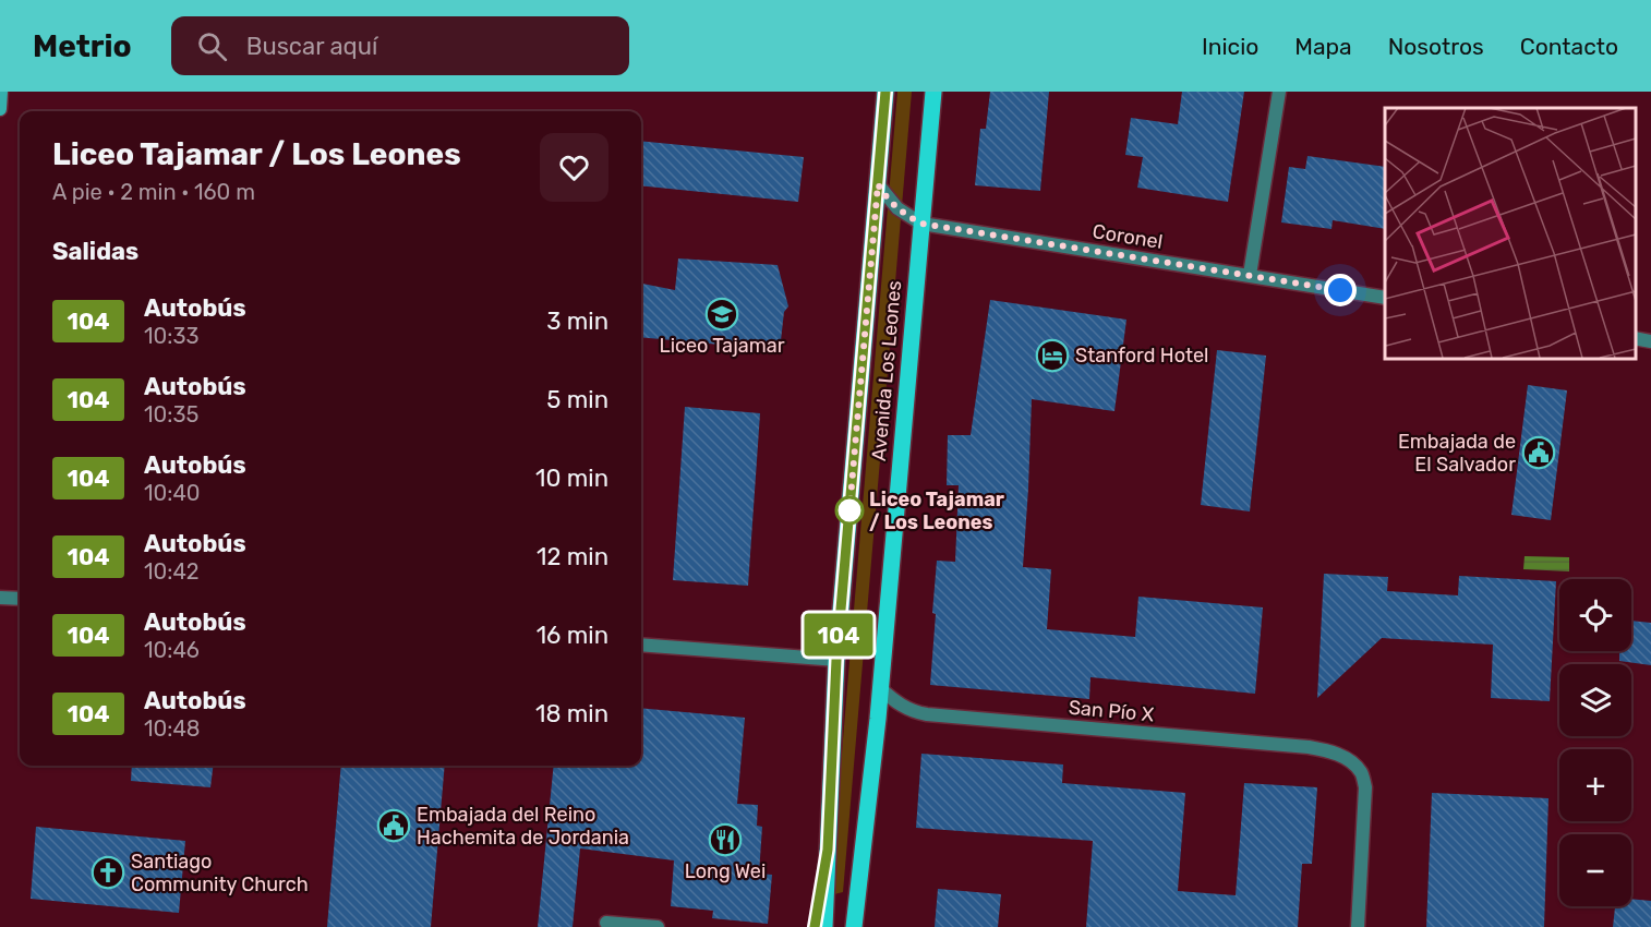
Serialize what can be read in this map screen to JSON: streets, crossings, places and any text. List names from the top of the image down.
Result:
{
  "streets": {
    "main road": ["Avenida Los Leones"],
    "street": ["Coronel", "San Pío X"]
  },
  "crossings": [
    ["Coronel", "Avenida Los Leones"],
    ["Avenida Los Leones", "San Pío X"]
  ],
  "places": {
    "school or university": ["Liceo Tajamar"],
    "hotel": ["Stanford Hotel"],
    "public building": ["Embajada de El Salvador", "Embajada del Reino Hachemita de Jordania"],
    "other": ["Liceo Tajamar / Los Leones"],
    "restaurant": ["Long Wei"],
    "church": ["Santiago Community Church"]
  },
  "lines": ["bus line 104"],
  "page": {
    "header": "Metrio",
    "search": "Buscar aquí",
    "nav": [
      "Inicio",
      "Mapa",
      "Nosotros",
      "Contacto"
    ],
    "on_map": "104",
    "heading": [
      ["Liceo Tajamar / Los Leones", "A pie · 2 min · 160 m"],
      "Salidas"
    ],
    "list": [
      {
        "mark": "104",
        "name": "Autobús",
        "note": "10:33",
        "value": "3 min"
      },
      {
        "mark": "104",
        "name": "Autobús",
        "note": "10:35",
        "value": "5 min"
      },
      {
        "mark": "104",
        "name": "Autobús",
        "note": "10:40",
        "value": "10 min"
      },
      {
        "mark": "104",
        "name": "Autobús",
        "note": "10:42",
        "value": "12 min"
      },
      {
        "mark": "104",
        "name": "Autobús",
        "note": "10:46",
        "value": "16 min"
      },
      {
        "mark": "104",
        "name": "Autobús",
        "note": "10:48",
        "value": "18 min"
      }
    ],
    "map_buttons": ["+", "−"]
  }
}
